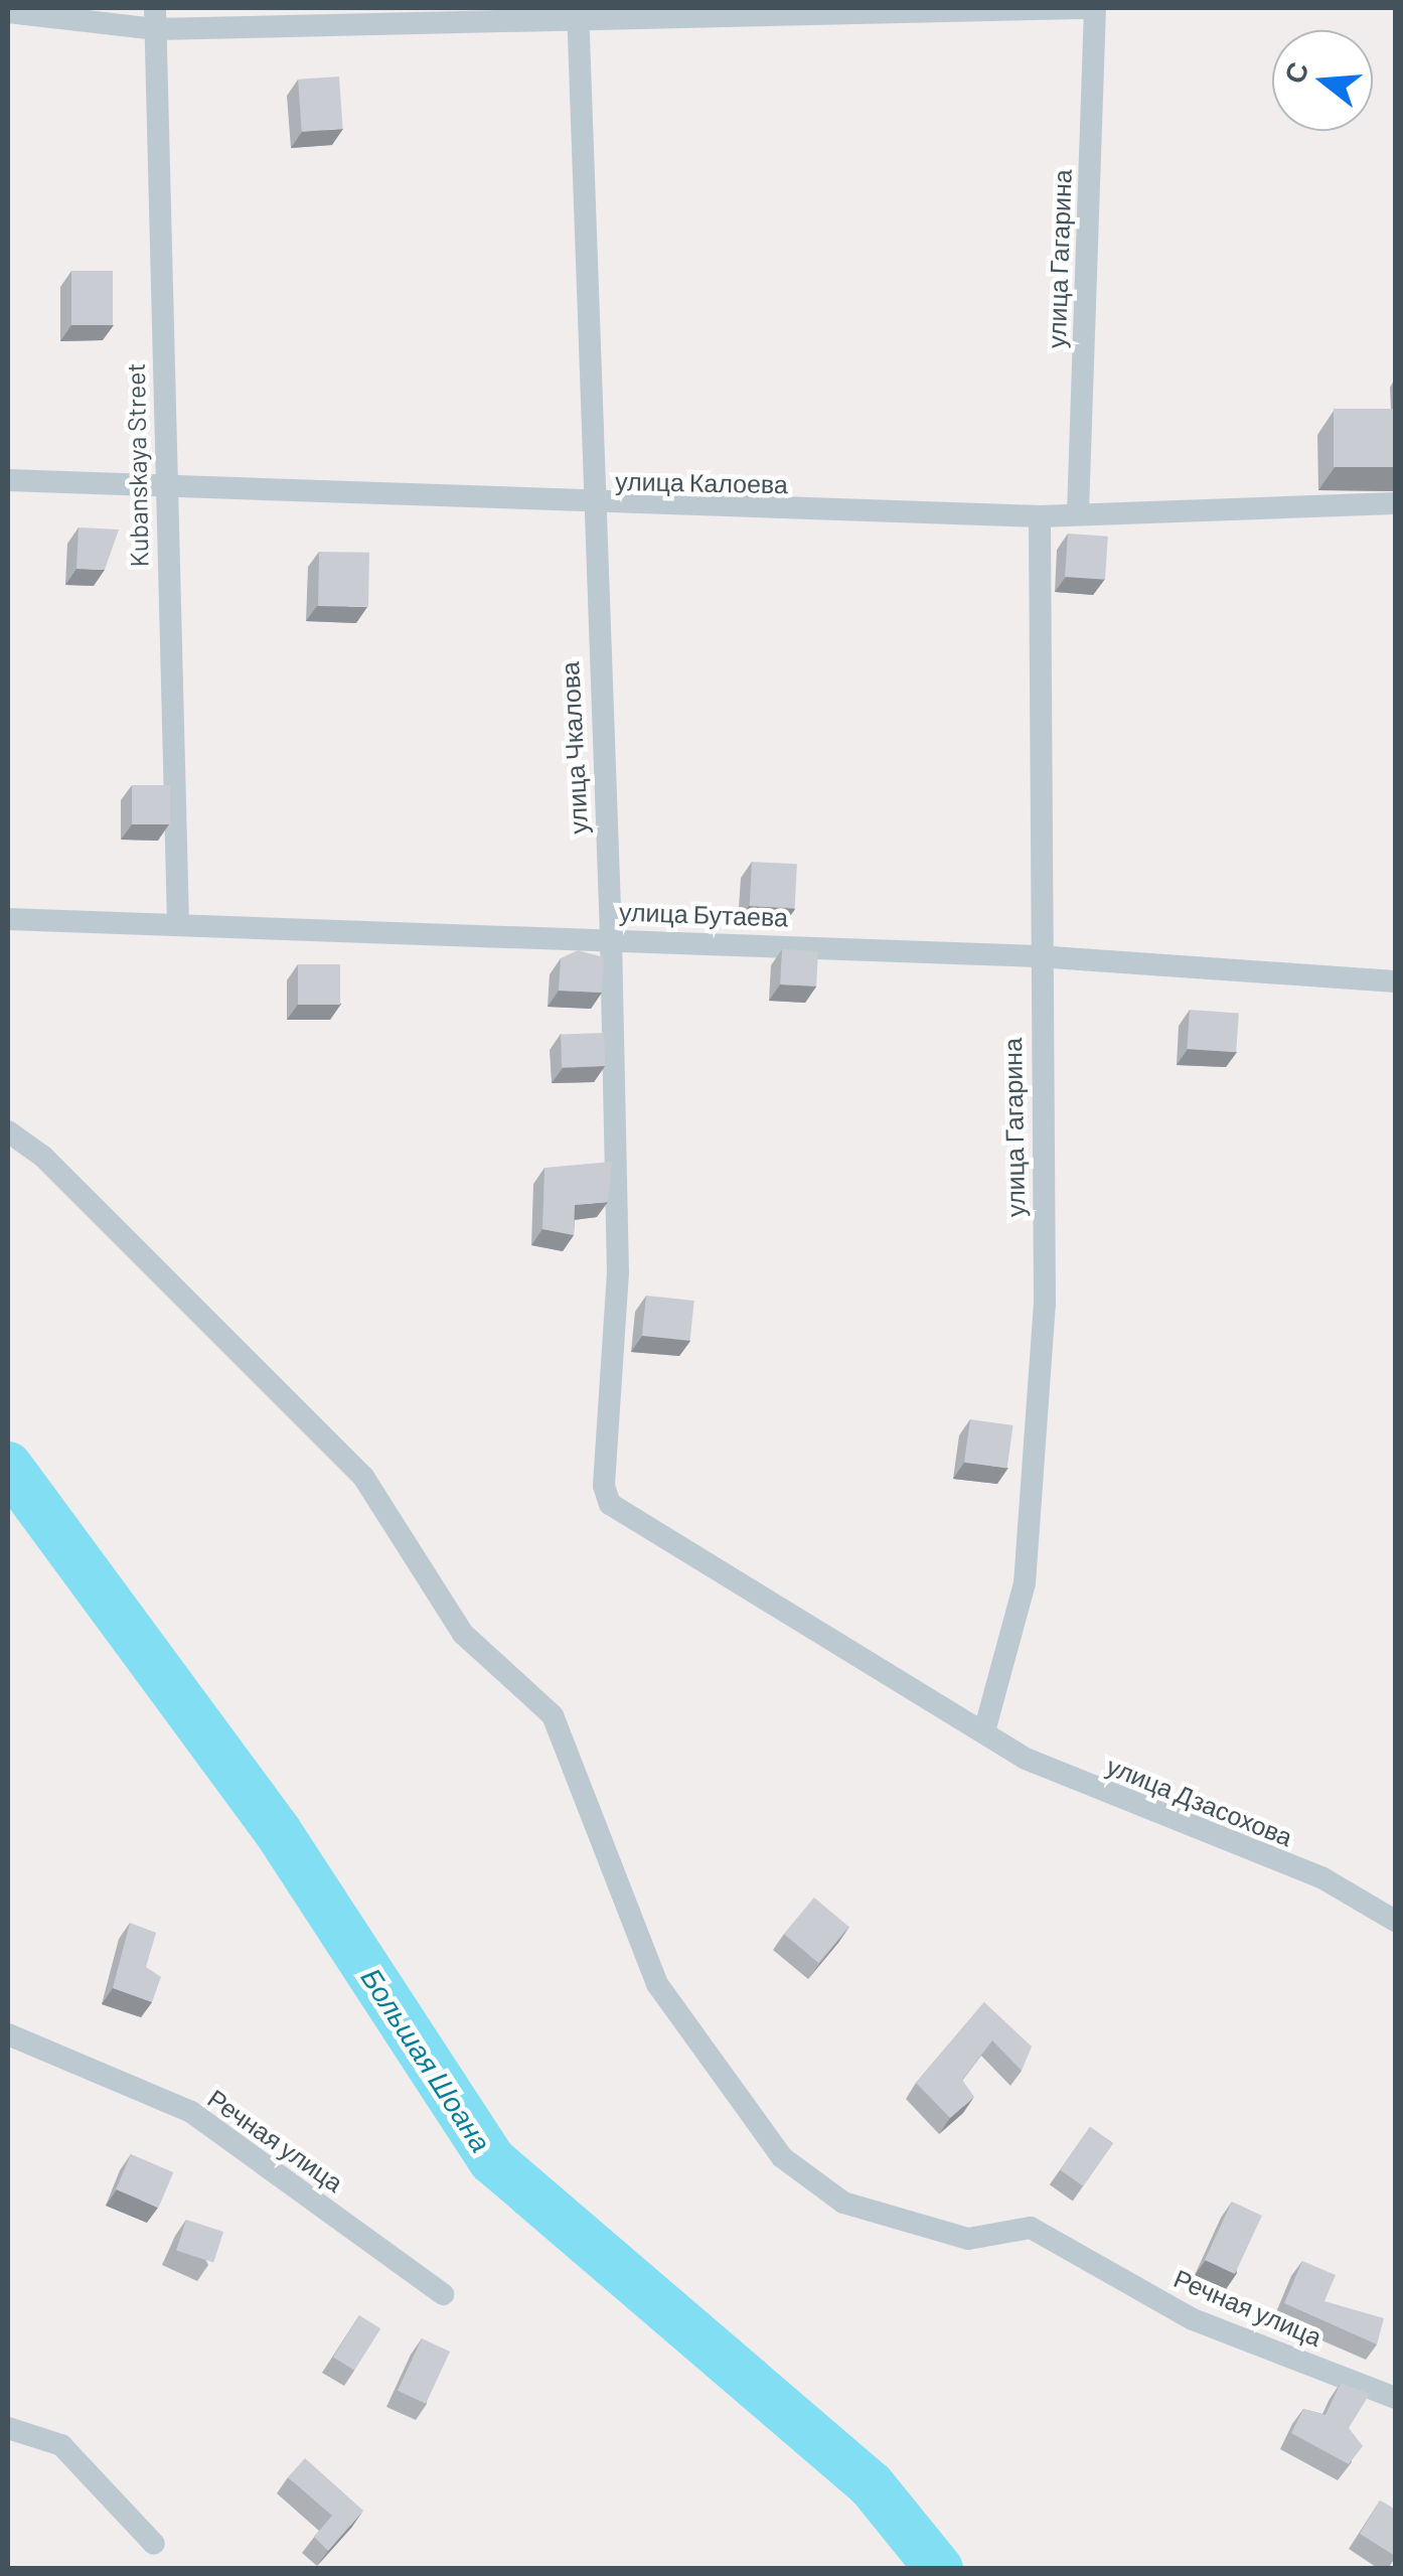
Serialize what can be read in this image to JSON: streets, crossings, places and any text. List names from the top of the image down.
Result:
{
  "streets": {
    "street": [
      "улица Гагарина",
      "Kubanskaya Street",
      "улица Калоева",
      "улица Чкалова",
      "улица Бутаева",
      "улица Дзасохова",
      "Речная улица"
    ]
  },
  "crossings": [
    ["улица Гагарина", "улица Калоева"],
    ["улица Гагарина", "улица Бутаева"],
    ["улица Гагарина", "улица Дзасохова"],
    ["Kubanskaya Street", "улица Калоева"],
    ["Kubanskaya Street", "улица Бутаева"],
    ["улица Калоева", "улица Чкалова"],
    ["улица Чкалова", "улица Бутаева"],
    ["улица Чкалова", "улица Дзасохова"]
  ],
  "water": ["Большая Шоана"],
  "north": "left"
}
